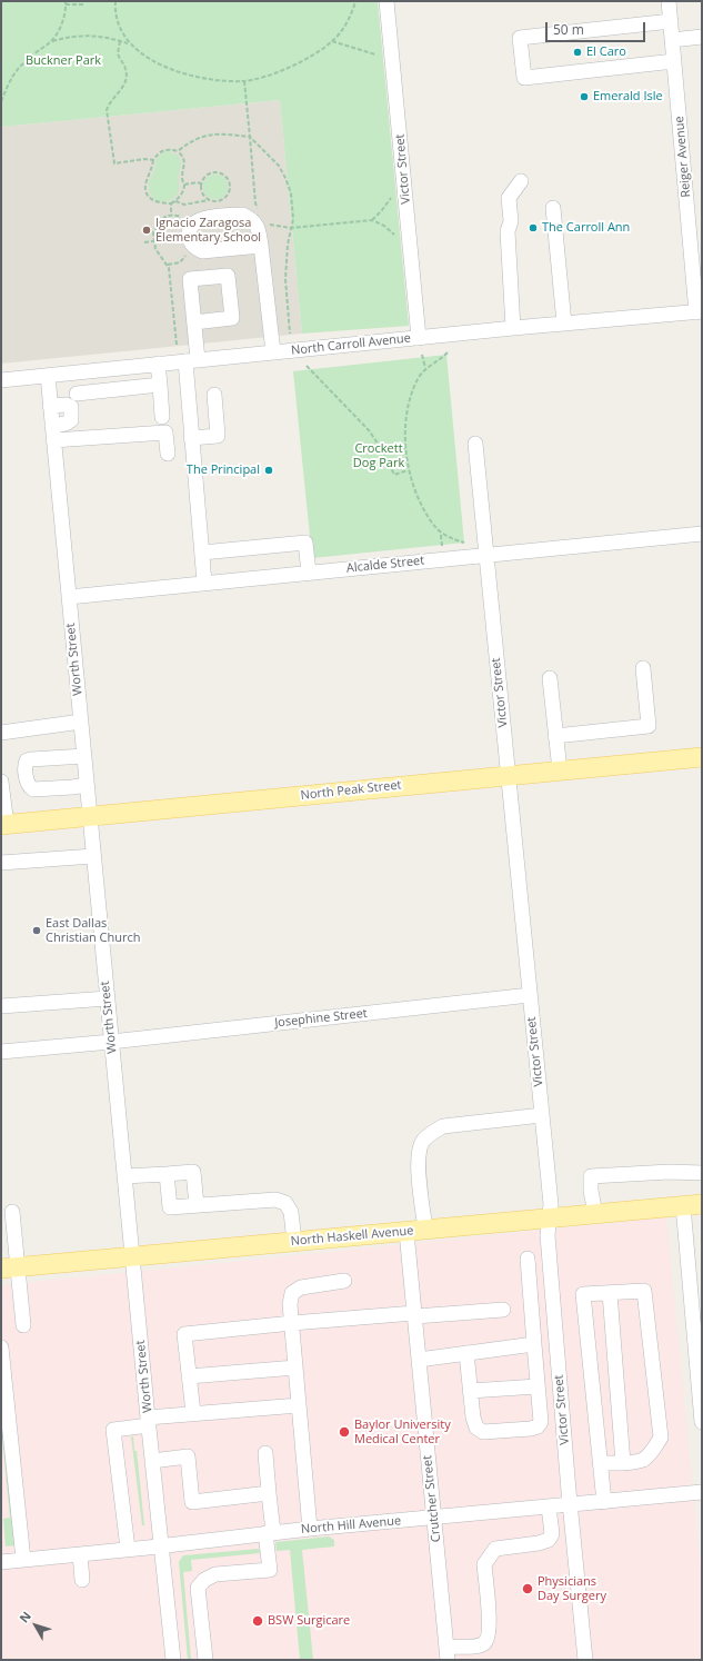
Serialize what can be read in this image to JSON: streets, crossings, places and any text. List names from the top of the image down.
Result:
{
  "streets": {
    "main road": ["North Peak Street", "North Haskell Avenue"],
    "street": [
      "Reiger Avenue",
      "Victor Street",
      "North Carroll Avenue",
      "Alcalde Street",
      "Worth Street",
      "Josephine Street",
      "Crutcher Street",
      "North Hill Avenue"
    ]
  },
  "crossings": [
    ["Reiger Avenue", "North Carroll Avenue"],
    ["Victor Street", "North Carroll Avenue"],
    ["Victor Street", "Alcalde Street"],
    ["Victor Street", "North Peak Street"],
    ["Victor Street", "Josephine Street"],
    ["Victor Street", "North Haskell Avenue"],
    ["Victor Street", "Crutcher Street"],
    ["Victor Street", "North Hill Avenue"],
    ["North Carroll Avenue", "Worth Street"],
    ["Alcalde Street", "Worth Street"],
    ["Worth Street", "North Peak Street"],
    ["Worth Street", "Josephine Street"],
    ["Worth Street", "North Haskell Avenue"],
    ["Worth Street", "North Hill Avenue"],
    ["North Haskell Avenue", "Crutcher Street"],
    ["Crutcher Street", "North Hill Avenue"]
  ],
  "parks": ["Buckner Park", "Crockett Dog Park"],
  "places": [
    "El Caro",
    "Emerald Isle",
    "The Carroll Ann",
    "Ignacio Zaragosa Elementary School",
    "The Principal",
    "East Dallas Christian Church",
    "Baylor University Medical Center",
    "Physicians Day Surgery",
    "BSW Surgicare"
  ],
  "scale_bar": "50 m",
  "north": "top left"
}
